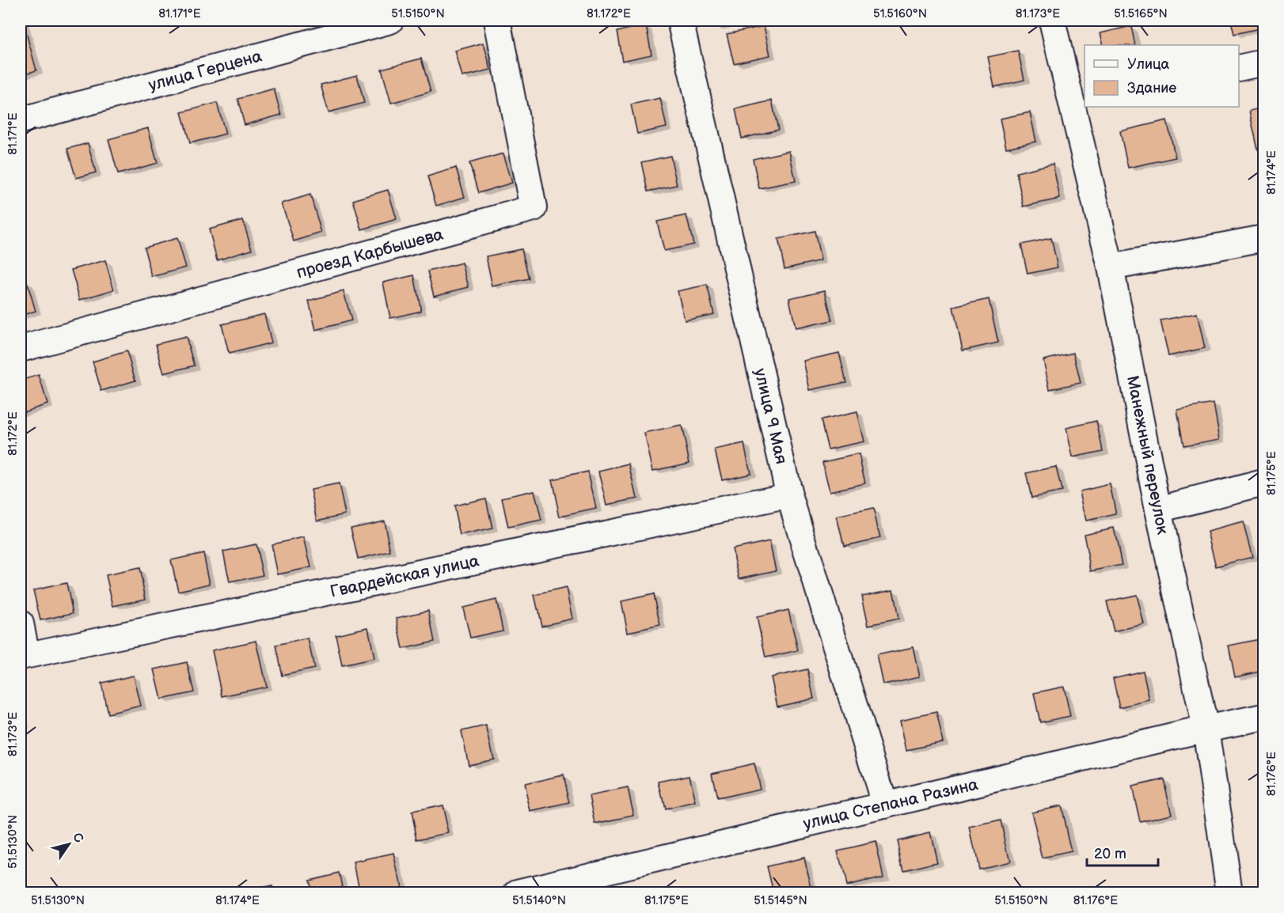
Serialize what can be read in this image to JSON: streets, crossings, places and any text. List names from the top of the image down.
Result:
{
  "streets": {
    "street": [
      "улица Герцена",
      "проезд Карбышева",
      "улица 9 Мая",
      "Манежный переулок",
      "Гвардейская улица",
      "улица Степана Разина"
    ]
  },
  "crossings": [
    ["улица 9 Мая", "Гвардейская улица"],
    ["улица 9 Мая", "улица Степана Разина"],
    ["Манежный переулок", "улица Степана Разина"]
  ],
  "legend": ["Улица", "Здание"],
  "scale_bar": "20 m",
  "north": "top right",
  "coordinates": [
    "81.171°E",
    "51.5150°N",
    "81.172°E",
    "51.5160°N",
    "81.173°E",
    "51.5165°N",
    "81.174°E",
    "81.175°E",
    "81.176°E",
    "51.5130°N",
    "51.5140°N",
    "51.5145°N"
  ]
}
